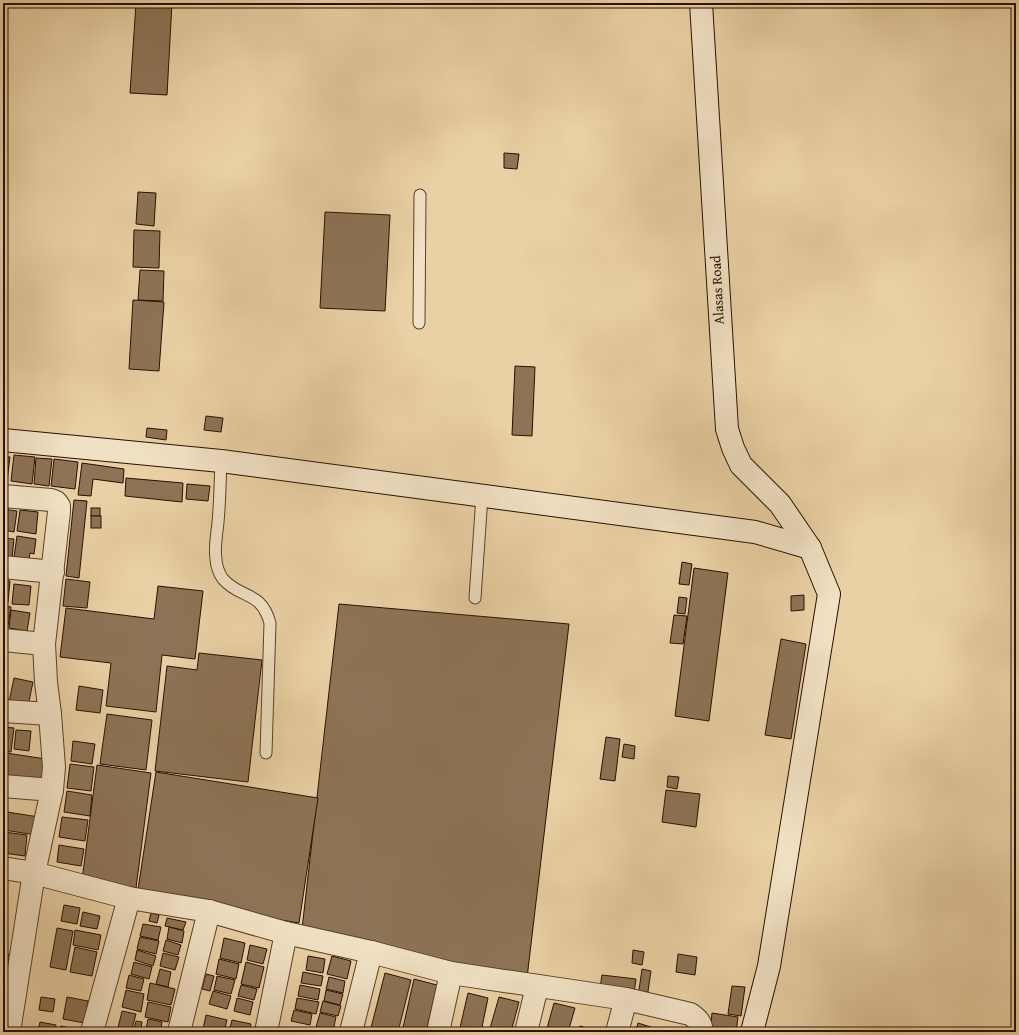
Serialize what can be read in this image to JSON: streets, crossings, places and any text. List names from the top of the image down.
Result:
{
  "streets": {
    "street": ["Alasas Road"]
  }
}
